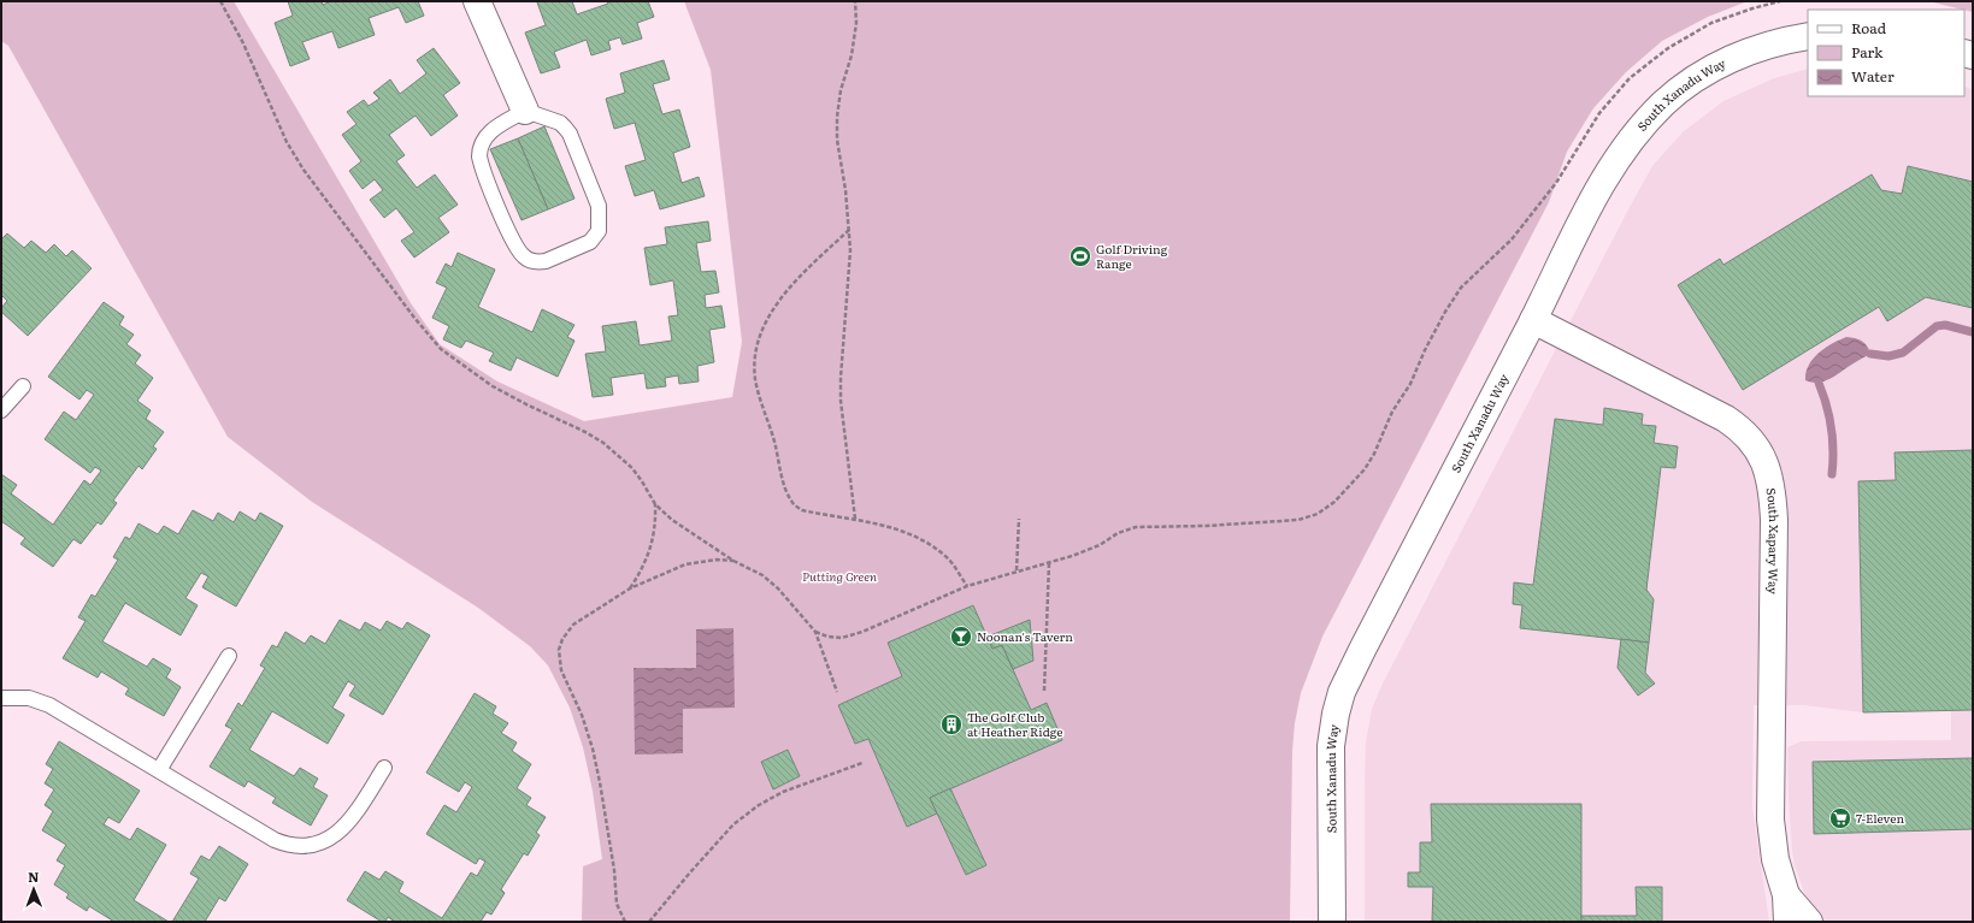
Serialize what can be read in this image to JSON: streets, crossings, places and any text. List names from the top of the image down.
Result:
{
  "streets": {
    "street": ["South Xanadu Way", "South Xapary Way"]
  },
  "crossings": [
    ["South Xanadu Way", "South Xapary Way"]
  ],
  "parks": ["Putting Green"],
  "places": {
    "sports": ["Golf Driving Range"],
    "bar": ["Noonan's Tavern"],
    "building": ["The Golf Club at Heather Ridge"],
    "supermarket": ["7-Eleven"]
  },
  "legend": ["Road", "Park", "Water"],
  "north": "top"
}
